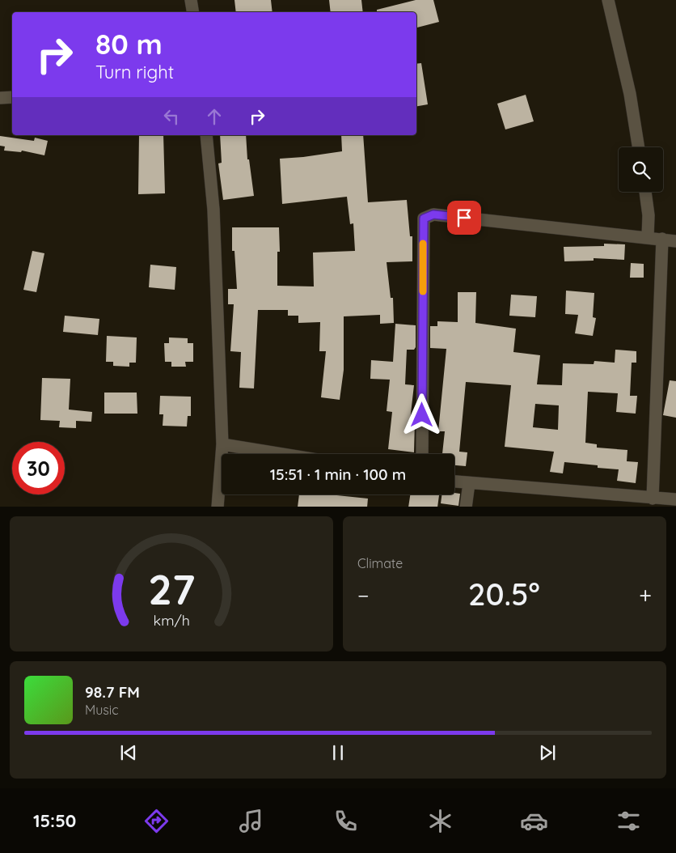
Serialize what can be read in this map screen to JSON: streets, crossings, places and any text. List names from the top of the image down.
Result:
{
  "page": {
    "turn": ["80 m", "Turn right"],
    "limit": "30",
    "trip": "15:51 · 1 min · 100 m",
    "tile": "Climate",
    "heat": ["−", "20.5°", "+"],
    "song": ["98.7 FM", "Music"],
    "tabs": "15:50",
    "gauge": ["27", "km/h"]
  }
}
